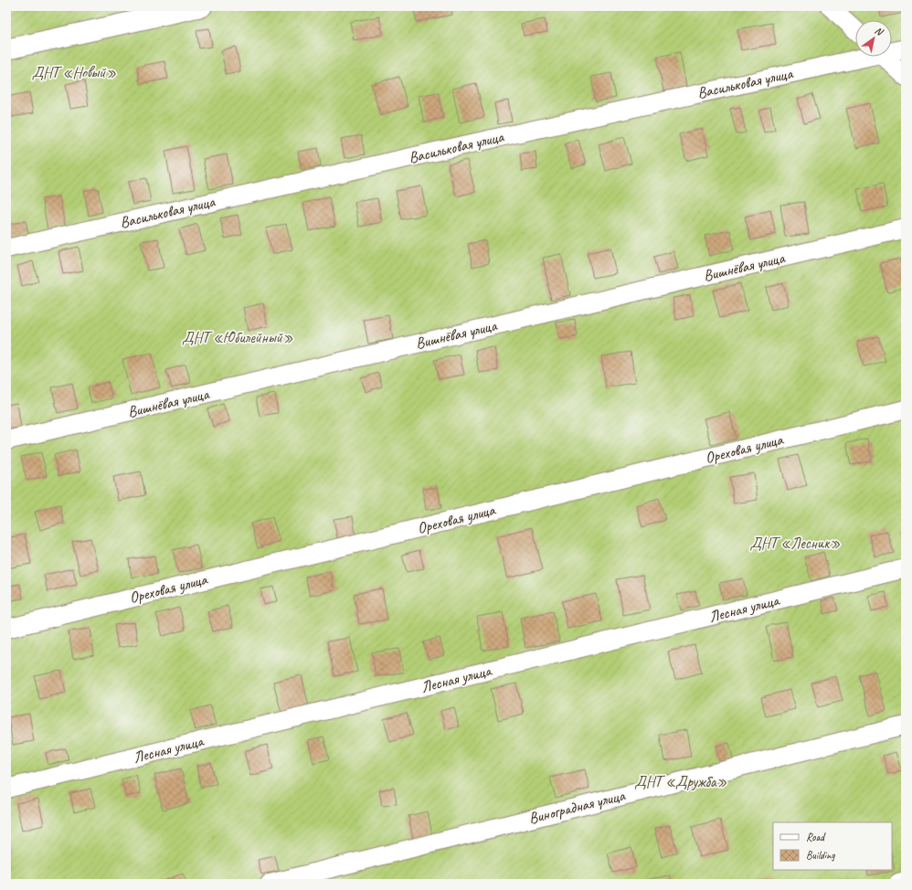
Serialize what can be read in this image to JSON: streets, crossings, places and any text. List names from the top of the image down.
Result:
{
  "streets": {
    "street": [
      "Васильковая улица",
      "Вишнёвая улица",
      "Ореховая улица",
      "Лесная улица",
      "Виноградная улица"
    ]
  },
  "parks": [
    "ДНТ «Новый»",
    "ДНТ «Юбилейный»",
    "ДНТ «Лесник»",
    "ДНТ «Дружба»"
  ],
  "legend": ["Road", "Building"],
  "north": "top right"
}
